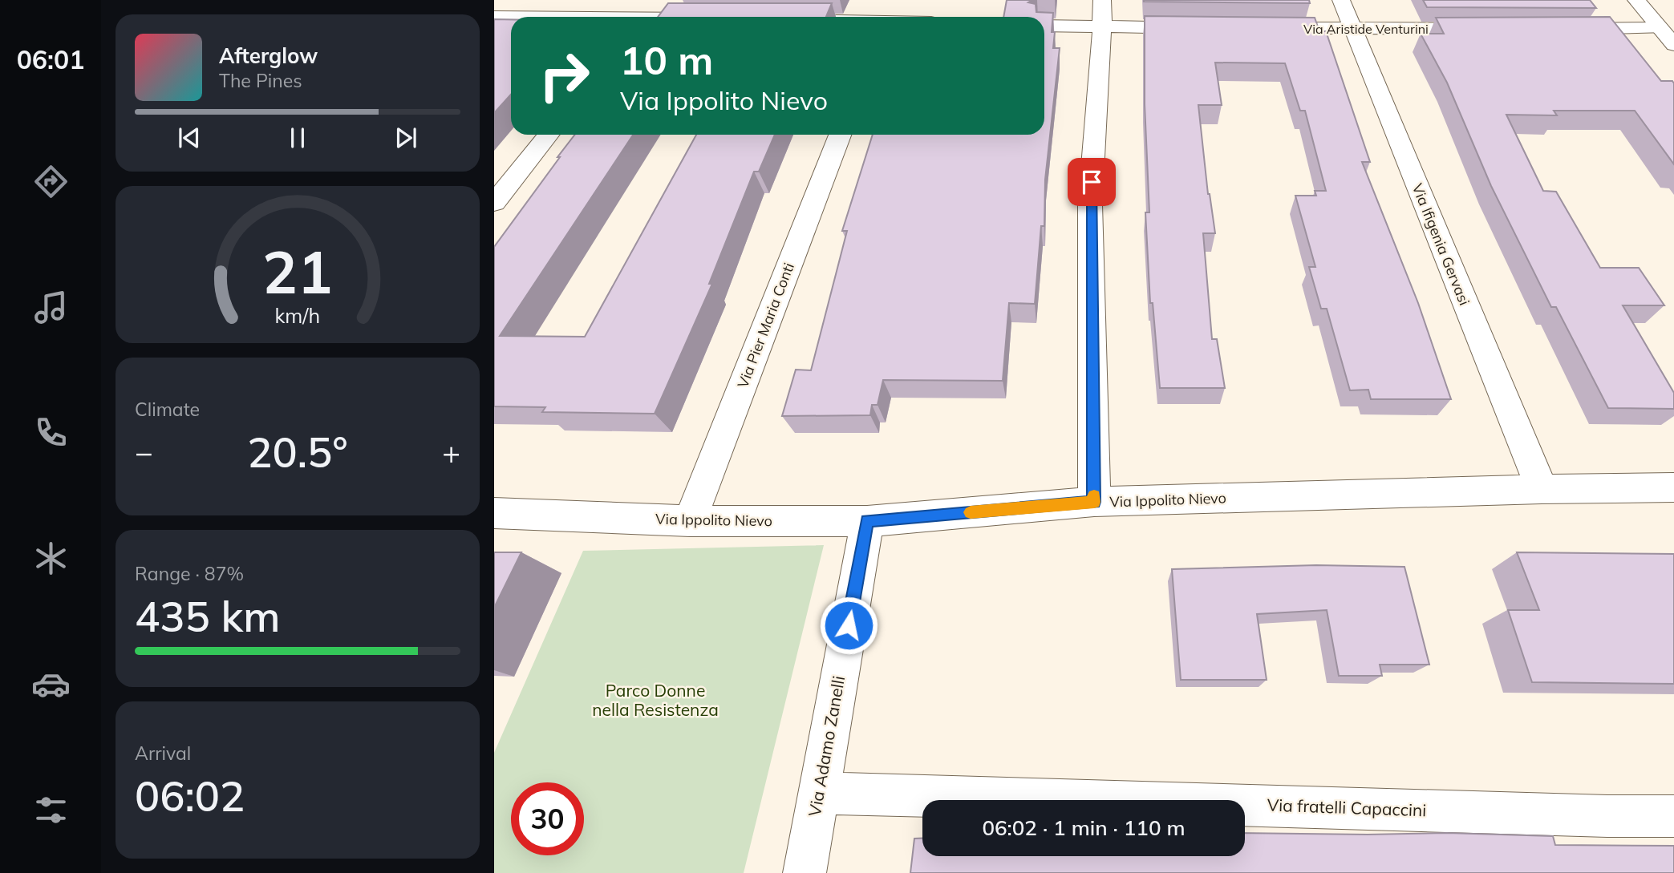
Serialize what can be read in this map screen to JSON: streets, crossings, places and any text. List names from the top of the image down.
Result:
{
  "streets": {
    "street": [
      "Via Aristide Venturini",
      "Via Ifigenia Gervasi",
      "Via Pier Maria Conti",
      "Via Ippolito Nievo",
      "Via Adamo Zanelli",
      "Via fratelli Capaccini"
    ]
  },
  "crossings": [
    ["Via Aristide Venturini", "Via Ifigenia Gervasi"],
    ["Via Ifigenia Gervasi", "Via Ippolito Nievo"],
    ["Via Pier Maria Conti", "Via Ippolito Nievo"],
    ["Via Ippolito Nievo", "Via Adamo Zanelli"],
    ["Via Adamo Zanelli", "Via fratelli Capaccini"]
  ],
  "parks": ["Parco Donne nella Resistenza"],
  "page": {
    "tabs": "06:01",
    "turn": ["10 m", "Via Ippolito Nievo"],
    "song": ["Afterglow", "The Pines"],
    "tile": [
      "Climate",
      ["Range · 87%", "435 km"],
      ["Arrival", "06:02"]
    ],
    "heat": ["−", "20.5°", "+"],
    "limit": "30",
    "trip": "06:02 · 1 min · 110 m",
    "gauge": ["21", "km/h"]
  }
}
